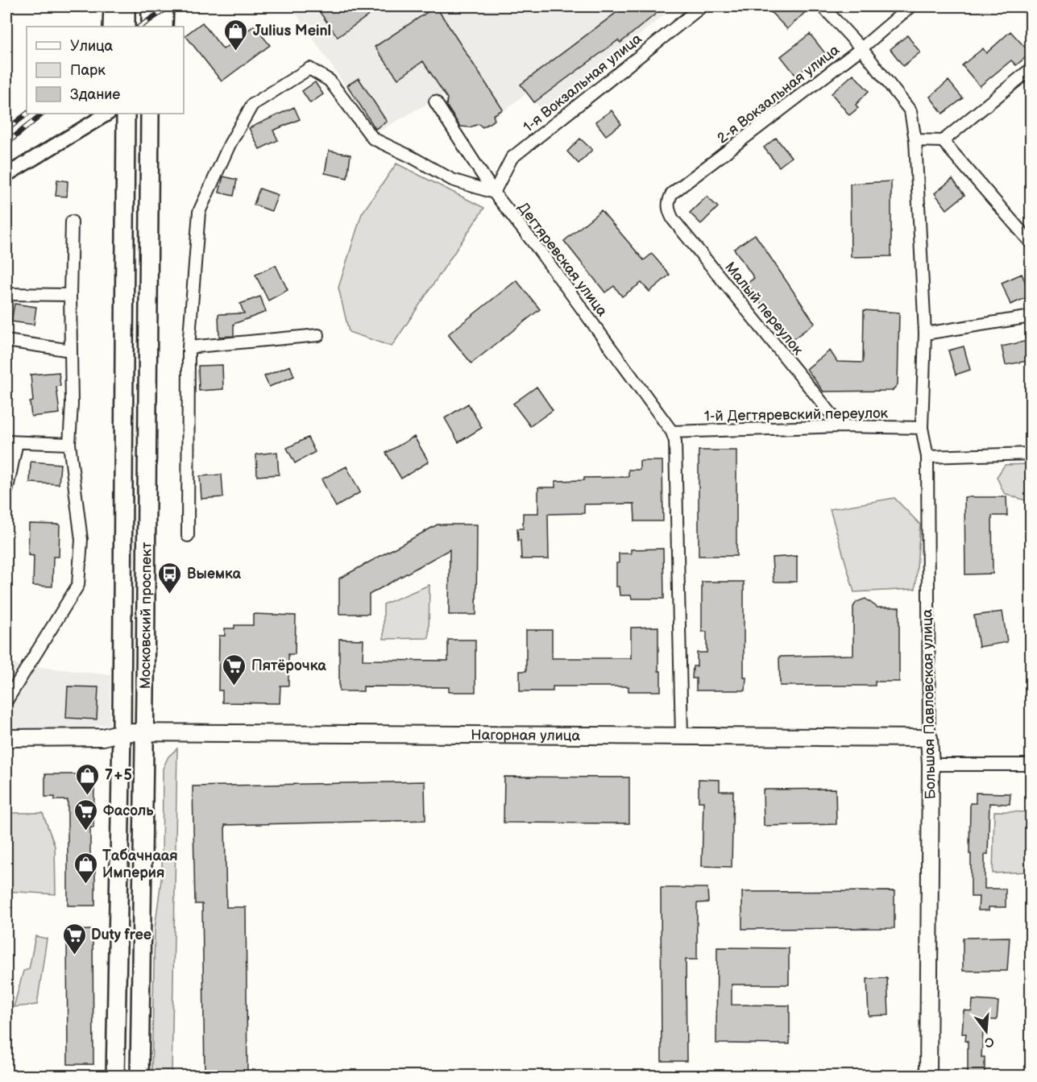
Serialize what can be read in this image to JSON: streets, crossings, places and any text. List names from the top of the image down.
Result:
{
  "streets": {
    "main road": ["Московский проспект", "Большая Павловская улица", "Нагорная улица"],
    "street": [
      "1-я Вокзальная улица",
      "2-я Вокзальная улица",
      "Дегтяревская улица",
      "Малый переулок",
      "1-й Дегтяревский переулок"
    ]
  },
  "crossings": [
    ["1-я Вокзальная улица", "Дегтяревская улица"],
    ["2-я Вокзальная улица", "Малый переулок"],
    ["2-я Вокзальная улица", "Большая Павловская улица"],
    ["Дегтяревская улица", "1-й Дегтяревский переулок"],
    ["Малый переулок", "1-й Дегтяревский переулок"],
    ["1-й Дегтяревский переулок", "Большая Павловская улица"],
    ["Московский проспект", "Нагорная улица"],
    ["Большая Павловская улица", "Нагорная улица"]
  ],
  "places": {
    "shop": ["Julius Meinl", "7+5", "Табачнаая Империя"],
    "bus stop": ["Выемка"],
    "supermarket": ["Пятёрочка", "Фасоль", "Duty free"]
  },
  "legend": ["Улица", "Парк", "Здание"],
  "north": "bottom"
}
